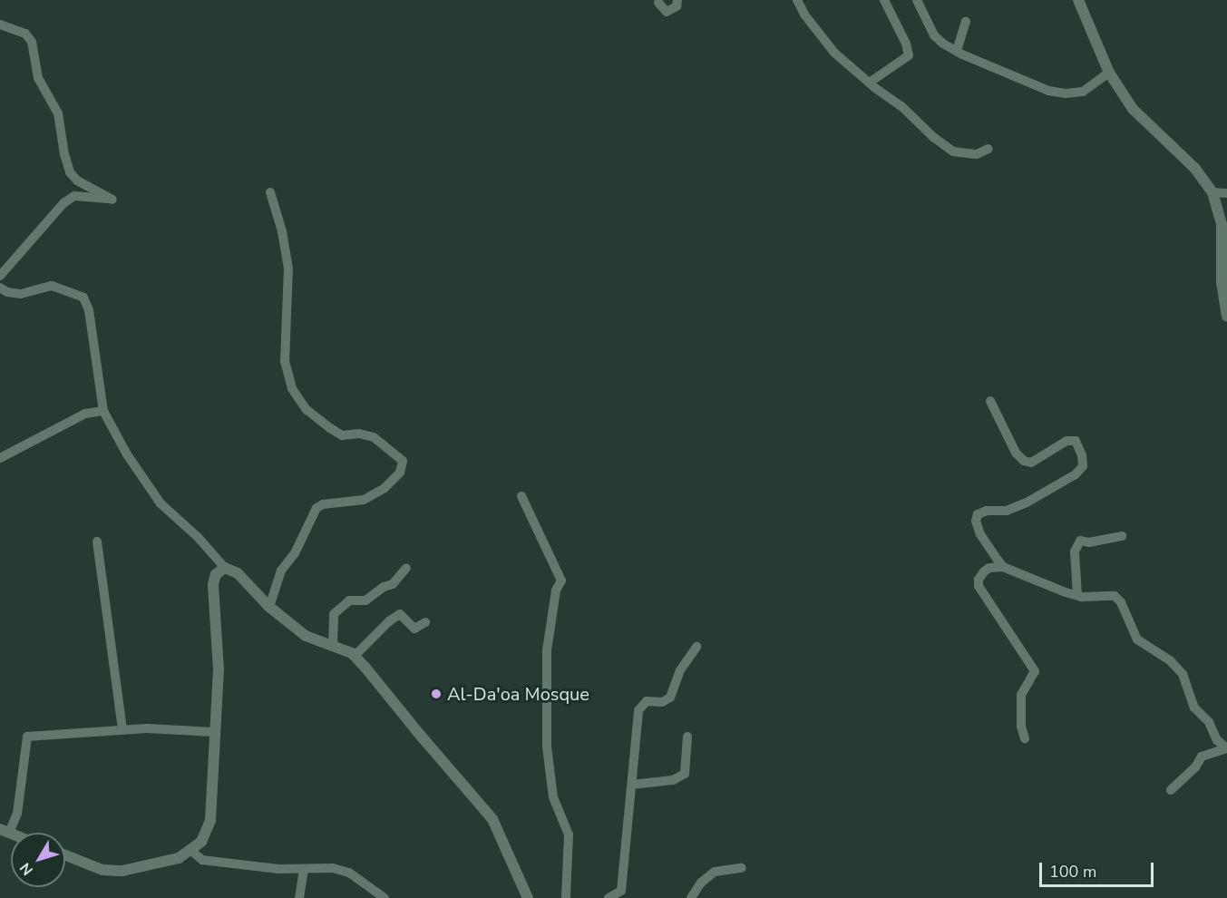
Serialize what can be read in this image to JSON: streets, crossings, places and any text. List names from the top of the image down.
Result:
{
  "places": ["Al-Da'oa Mosque"],
  "scale_bar": "100 m",
  "north": "bottom left"
}
